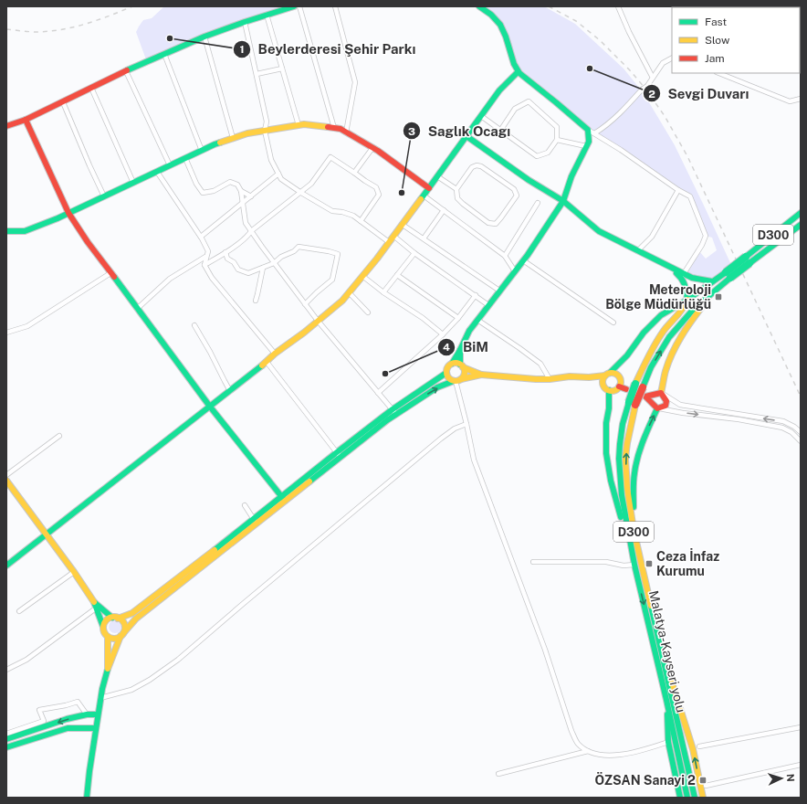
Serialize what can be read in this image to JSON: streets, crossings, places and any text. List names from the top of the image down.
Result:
{
  "streets": {
    "main road": ["D300", "Malatya-Kayseri yolu"]
  },
  "crossings": [
    ["D300", "Malatya-Kayseri yolu"]
  ],
  "places": {
    "other": [
      "Beylerderesi Şehir Parkı",
      "Sevgi Duvarı",
      "Saglık Ocagı",
      "BiM"
    ],
    "transit": ["Meteroloji Bölge Müdürlüğü", "Ceza İnfaz Kurumu", "ÖZSAN Sanayi 2"]
  },
  "legend": ["Fast", "Slow", "Jam"],
  "north": "right"
}
